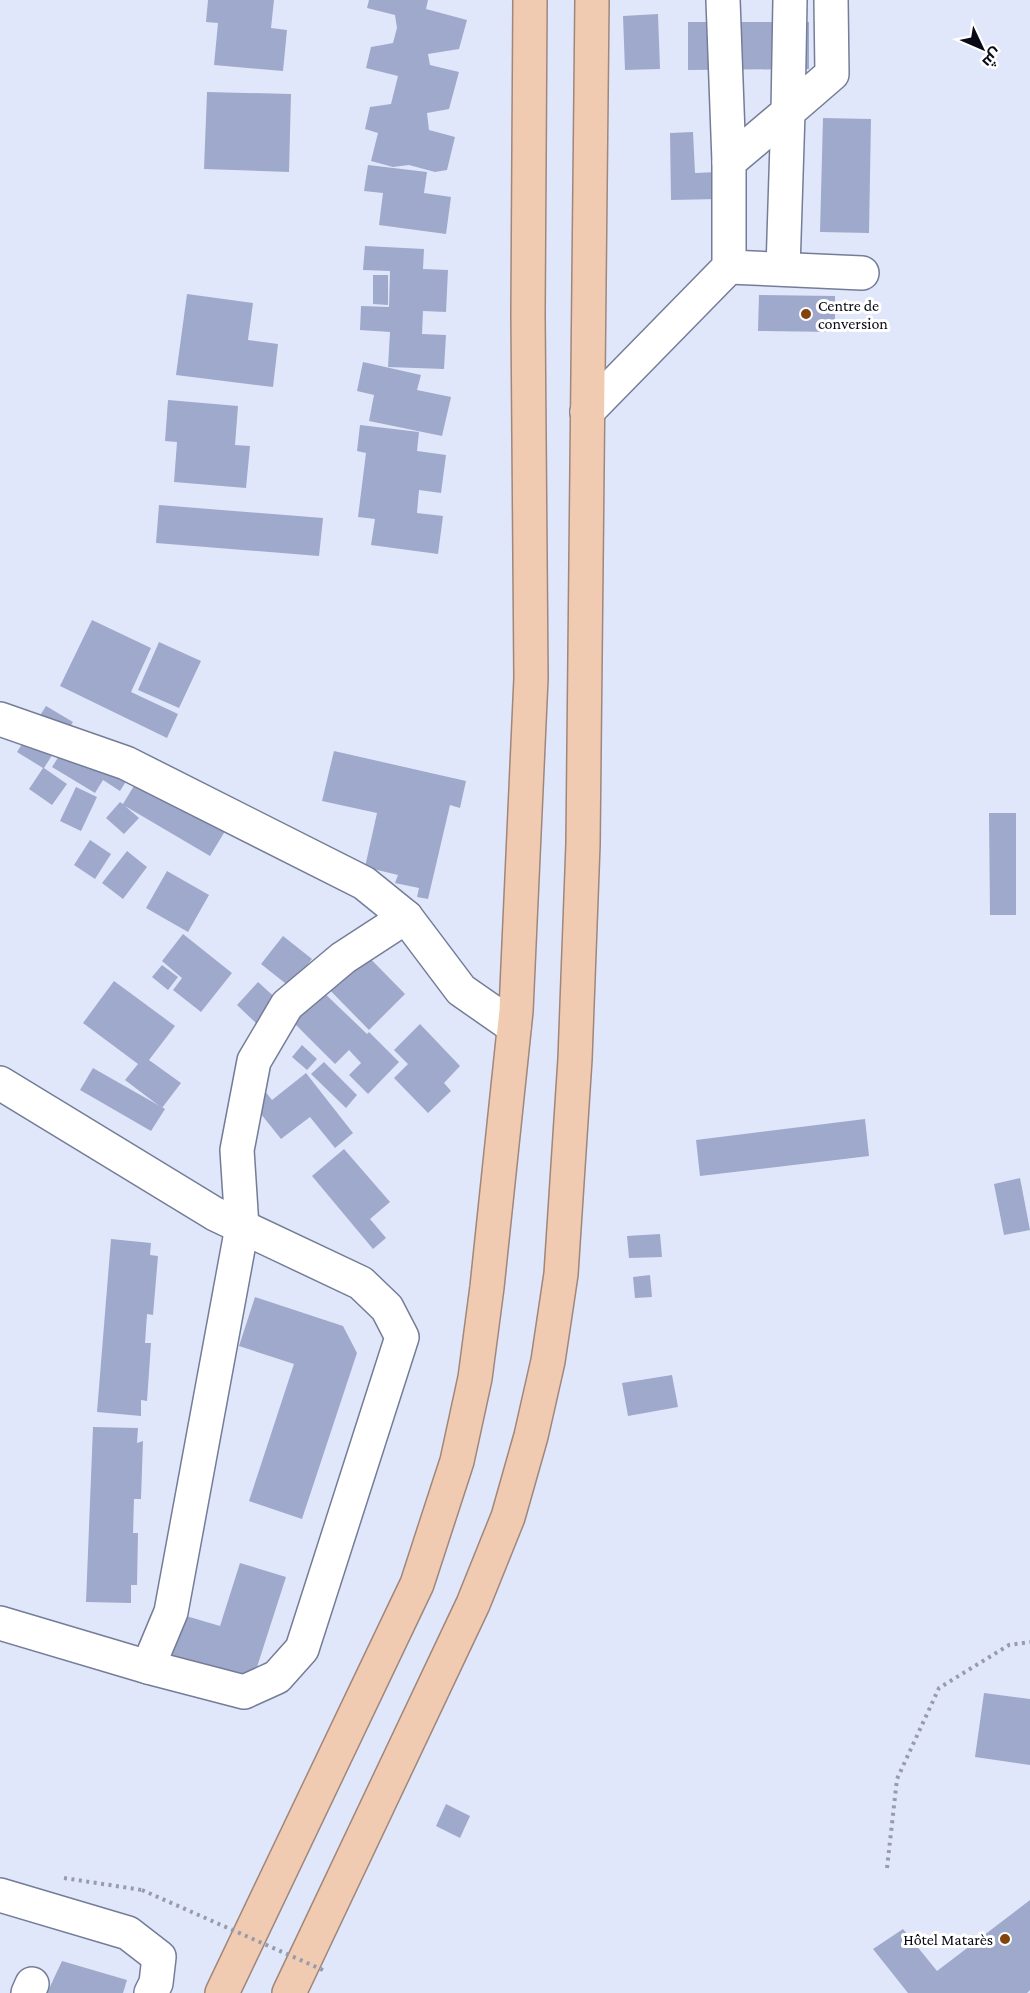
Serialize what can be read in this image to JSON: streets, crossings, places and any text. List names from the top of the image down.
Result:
{
  "places": ["Centre de conversion", "Hôtel Matarès"],
  "north": "bottom right"
}
